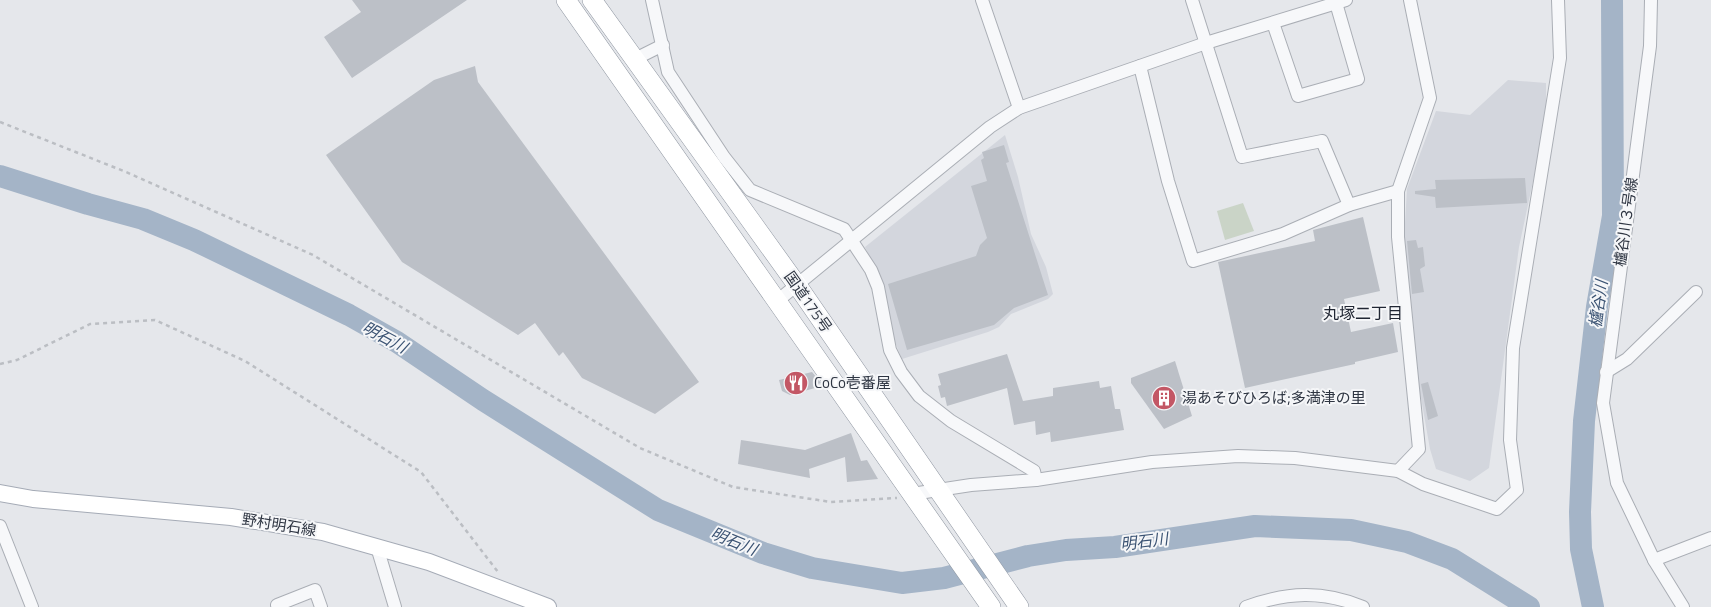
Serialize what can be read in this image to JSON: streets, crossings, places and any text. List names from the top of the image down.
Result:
{
  "streets": {
    "highway": ["国道175号"],
    "main road": ["野村明石線"],
    "street": ["櫨谷川３号線"]
  },
  "districts": ["丸塚二丁目"],
  "water": ["櫨谷川", "明石川"],
  "places": {
    "restaurant": ["CoCo壱番屋"],
    "building": ["湯あそびひろば;多満津の里"]
  }
}
